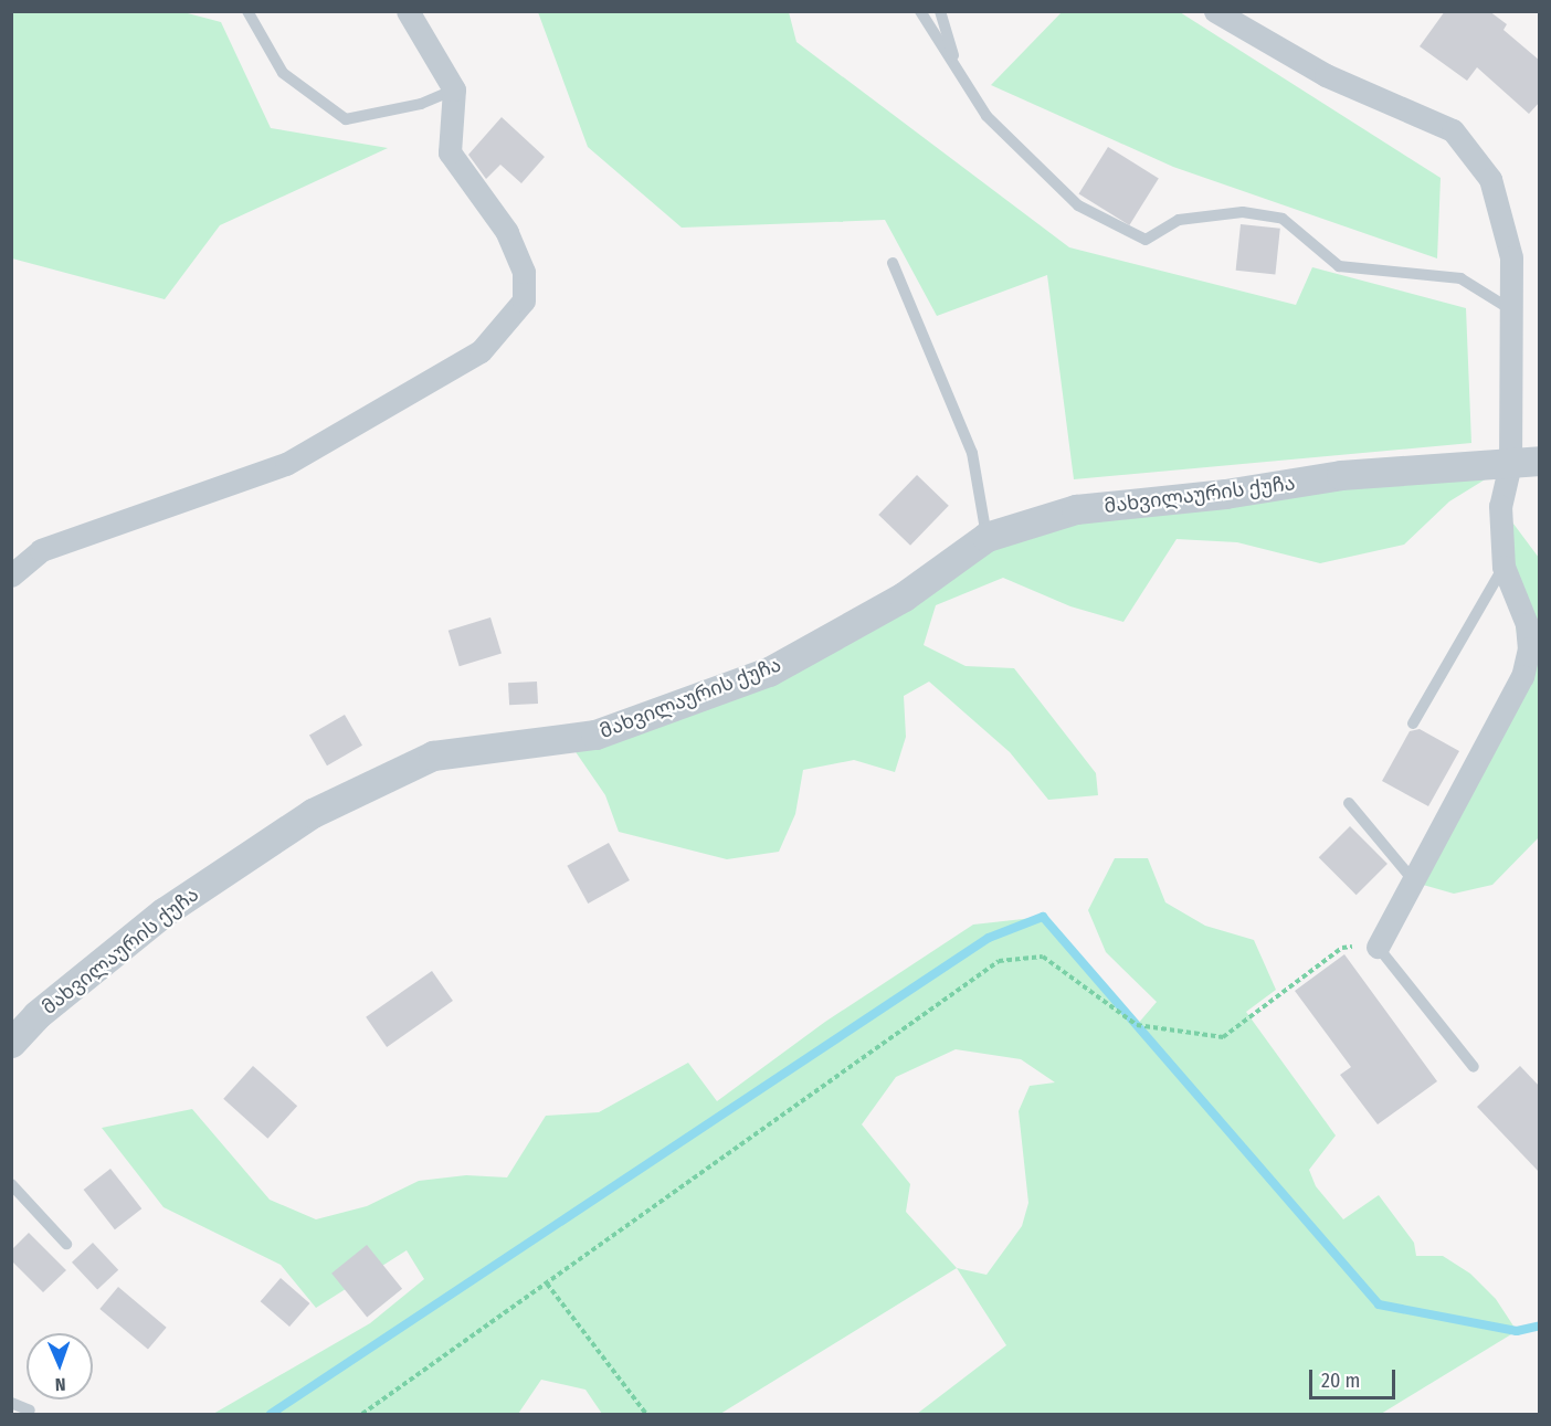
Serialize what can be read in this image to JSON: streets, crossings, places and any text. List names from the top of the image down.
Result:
{
  "streets": {
    "street": ["მახვილაურის ქუჩა"]
  },
  "scale_bar": "20 m",
  "north": "bottom"
}
